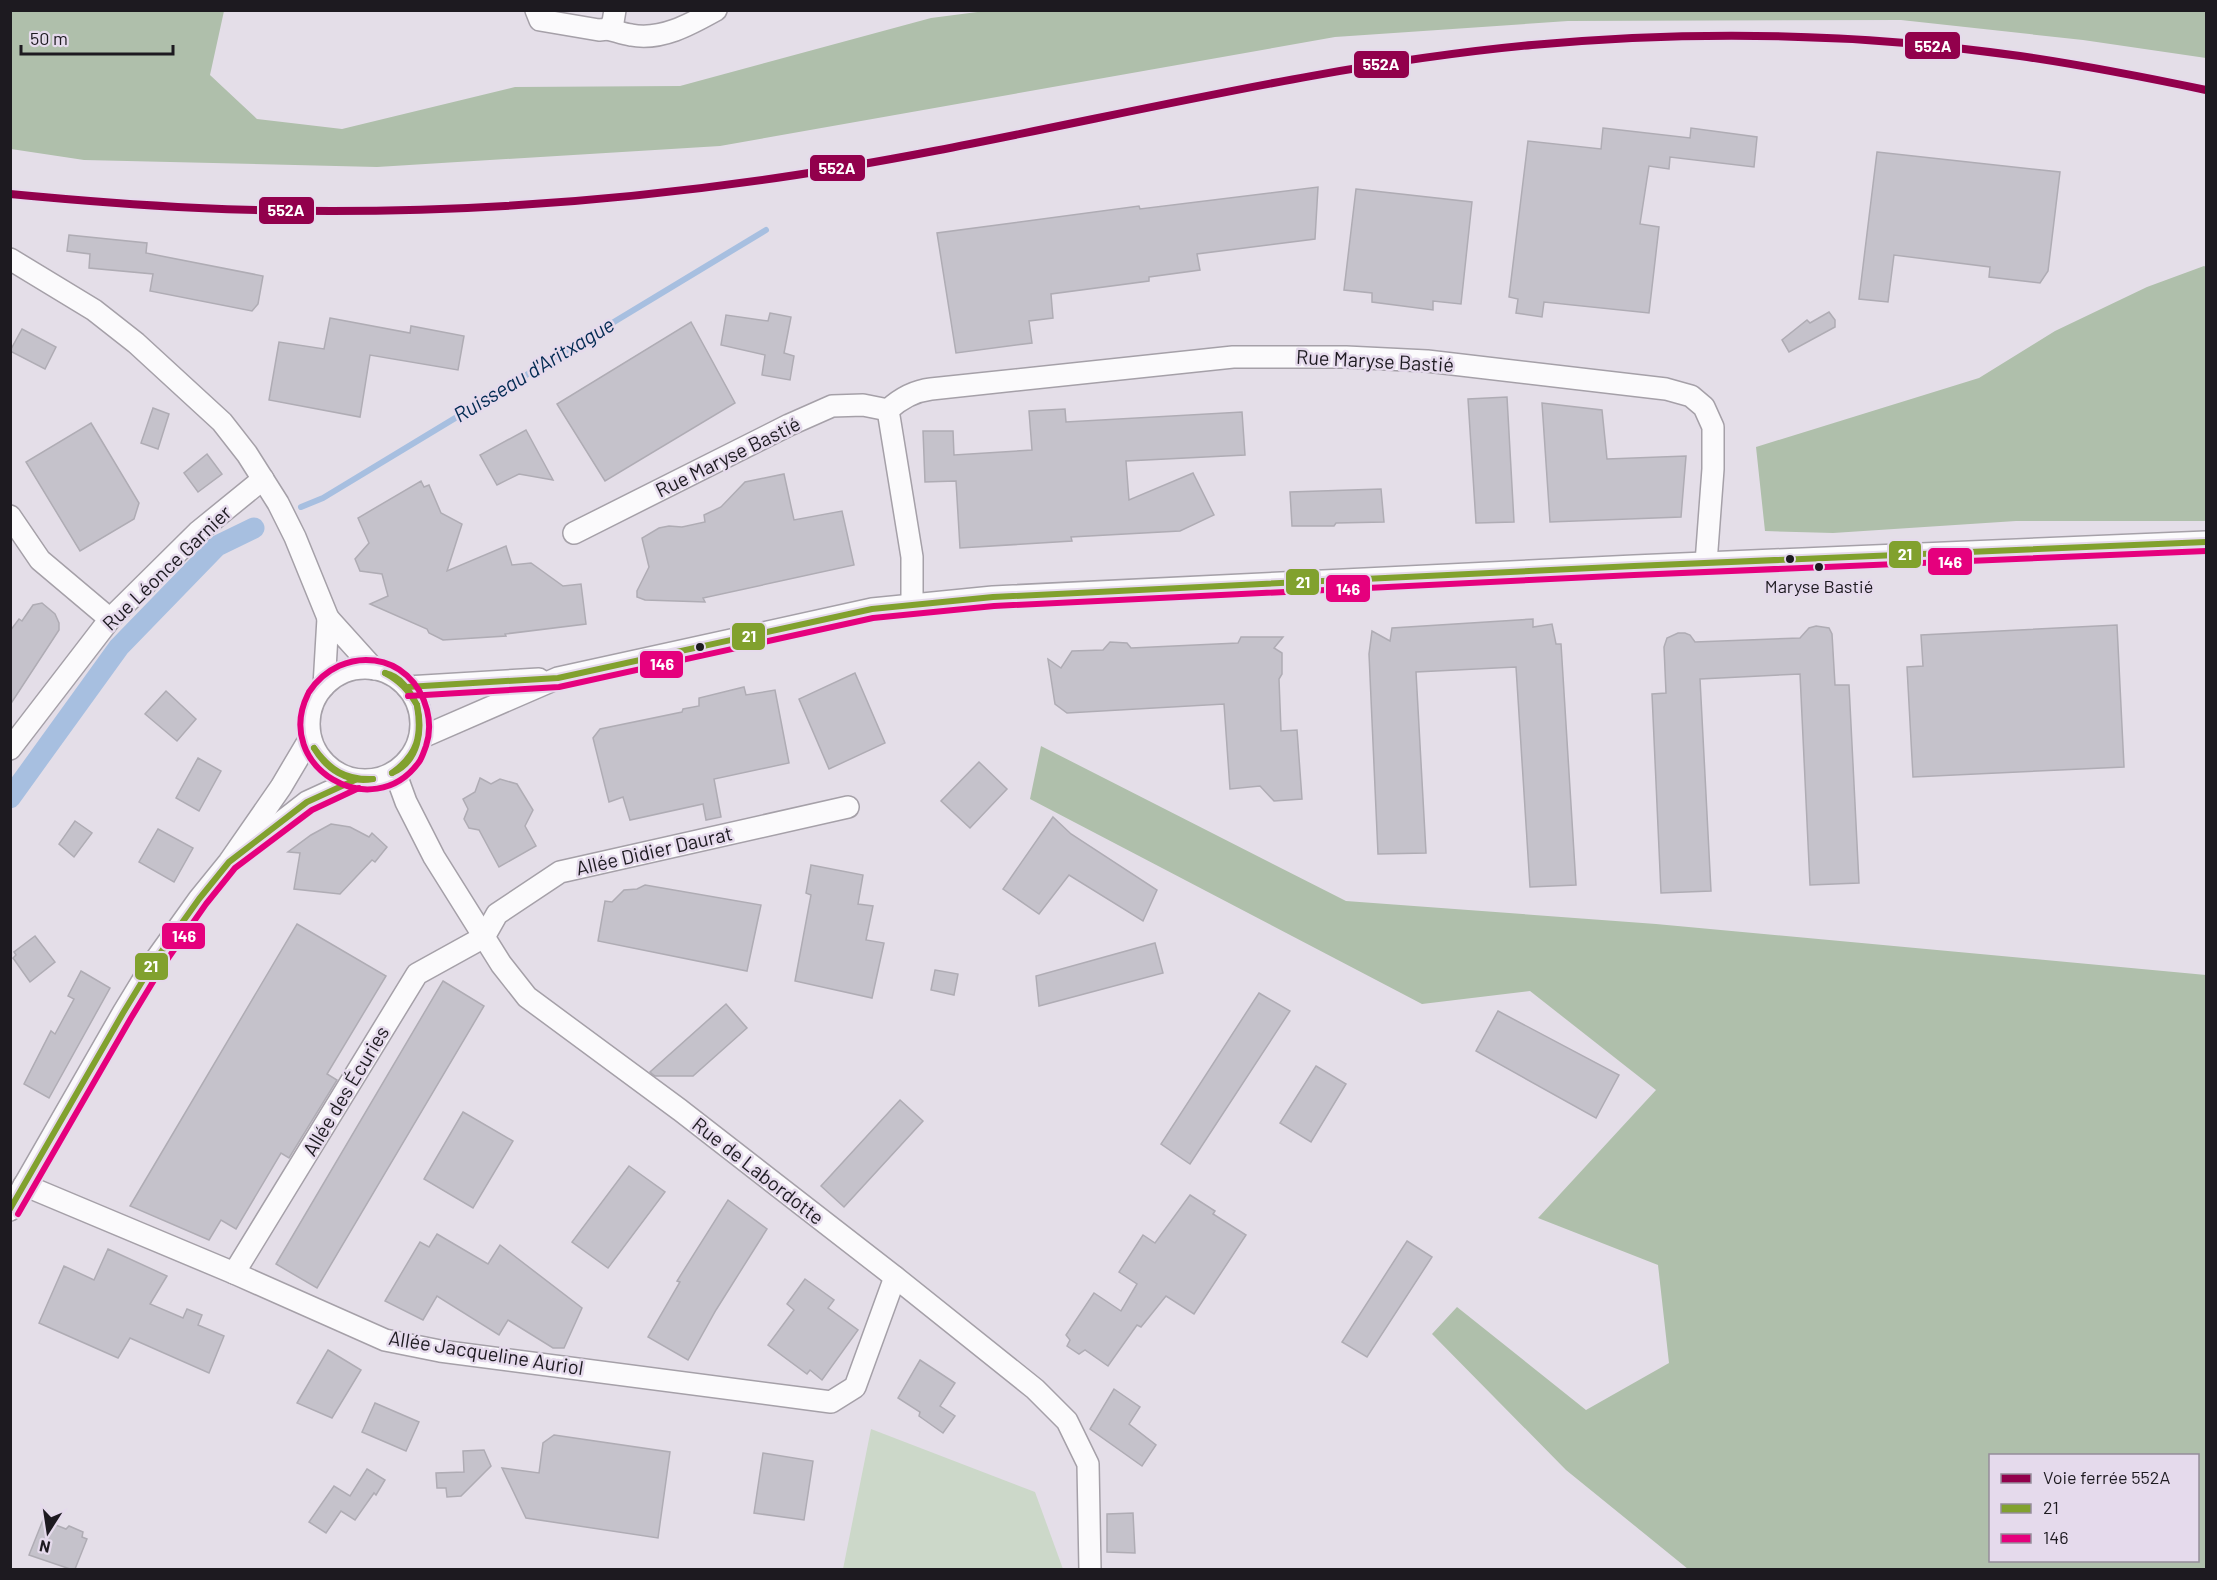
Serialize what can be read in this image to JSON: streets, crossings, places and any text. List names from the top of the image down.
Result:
{
  "streets": {
    "street": [
      "Rue Maryse Bastié",
      "Rue Léonce Garnier",
      "Allée Didier Daurat",
      "Allée des Écuries",
      "Rue de Labordotte",
      "Allée Jacqueline Auriol"
    ]
  },
  "crossings": [
    ["Allée Didier Daurat", "Allée des Écuries"],
    ["Allée Didier Daurat", "Rue de Labordotte"],
    ["Allée des Écuries", "Rue de Labordotte"],
    ["Allée des Écuries", "Allée Jacqueline Auriol"],
    ["Rue de Labordotte", "Allée Jacqueline Auriol"]
  ],
  "water": ["Ruisseau d'Aritxague"],
  "places": ["Maryse Bastié"],
  "lines": ["rail line 552A", "transit line 21", "transit line 146"],
  "legend": ["Voie ferrée 552A", "21", "146"],
  "scale_bar": "50 m",
  "north": "bottom"
}
